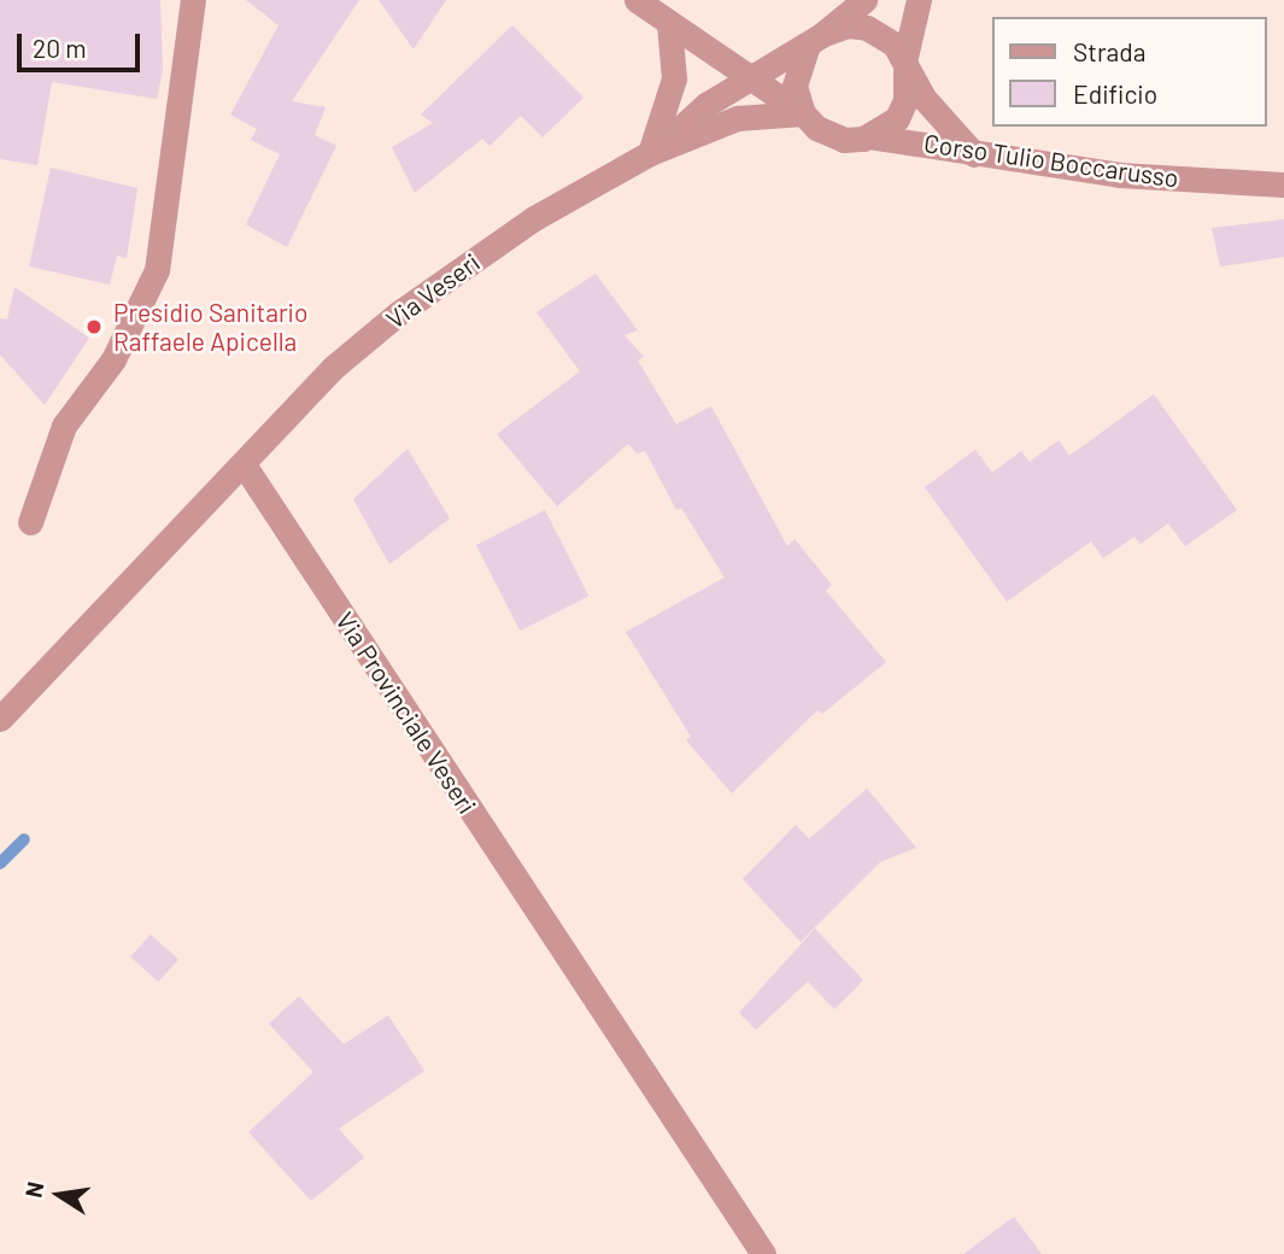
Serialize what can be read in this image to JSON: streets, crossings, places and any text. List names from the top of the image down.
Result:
{
  "streets": {
    "street": ["Corso Tulio Boccarusso", "Via Veseri", "Via Provinciale Veseri"]
  },
  "crossings": [
    ["Corso Tulio Boccarusso", "Via Veseri"],
    ["Via Veseri", "Via Provinciale Veseri"]
  ],
  "places": ["Presidio Sanitario Raffaele Apicella"],
  "legend": ["Strada", "Edificio"],
  "scale_bar": "20 m",
  "north": "left"
}
